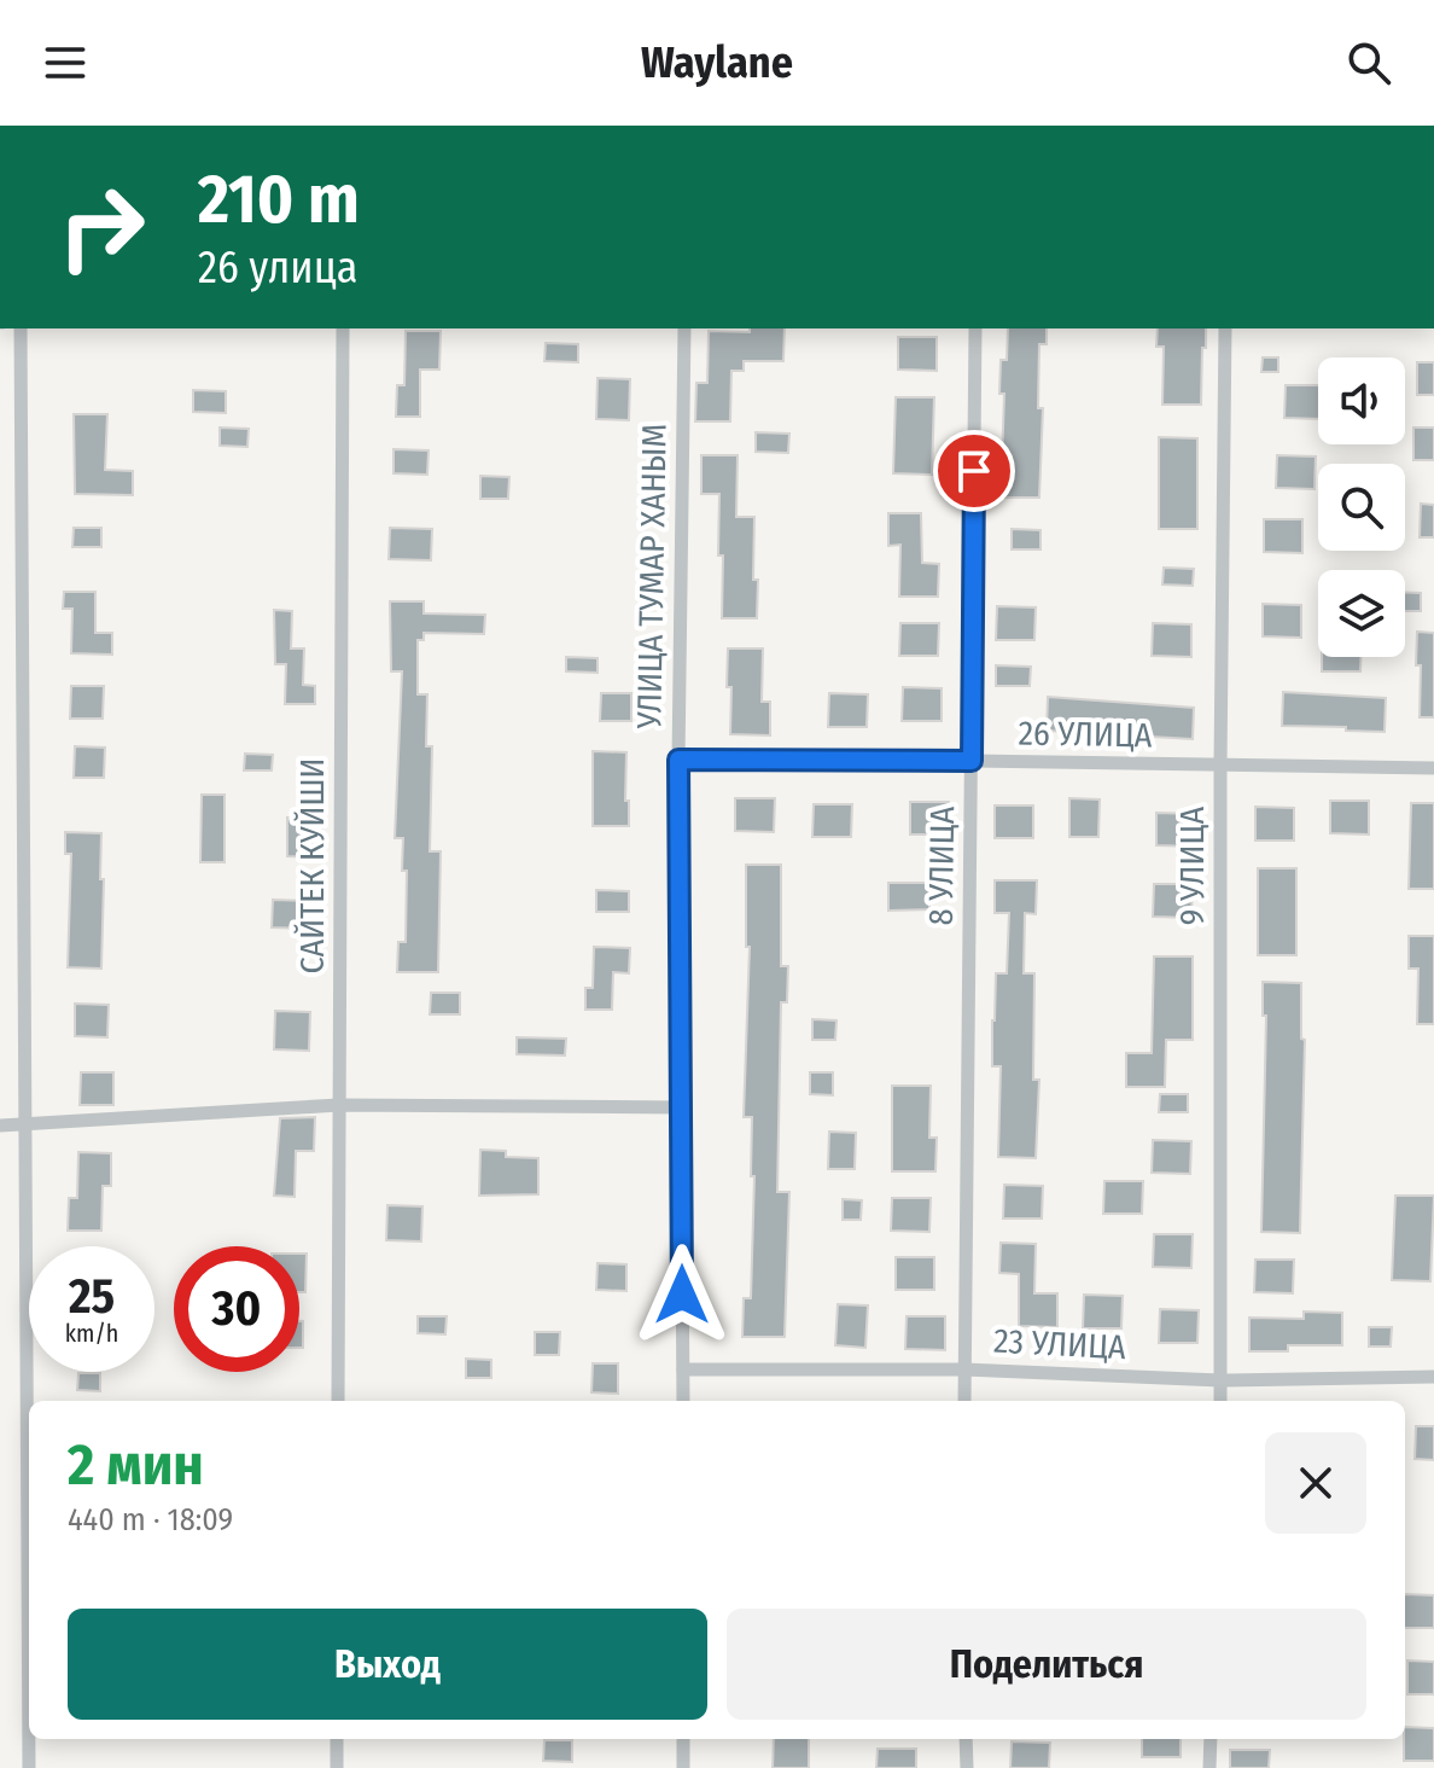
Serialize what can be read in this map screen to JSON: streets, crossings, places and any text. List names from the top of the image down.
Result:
{
  "streets": {
    "street": [
      "УЛИЦА ТУМАР ХАНЫМ",
      "26 УЛИЦА",
      "САЙТЕК КУЙШИ",
      "8 УЛИЦА",
      "9 УЛИЦА",
      "23 УЛИЦА"
    ]
  },
  "crossings": [
    ["УЛИЦА ТУМАР ХАНЫМ", "26 УЛИЦА"],
    ["УЛИЦА ТУМАР ХАНЫМ", "23 УЛИЦА"],
    ["26 УЛИЦА", "8 УЛИЦА"],
    ["26 УЛИЦА", "9 УЛИЦА"],
    ["8 УЛИЦА", "23 УЛИЦА"],
    ["9 УЛИЦА", "23 УЛИЦА"]
  ],
  "page": {
    "header": "Waylane",
    "turn": ["210 m", "26 улица"],
    "speed": "25 km/h",
    "limit": "30",
    "heading": ["2 мин", "440 m · 18:09"],
    "buttons": ["Выход", "Поделиться"]
  }
}
